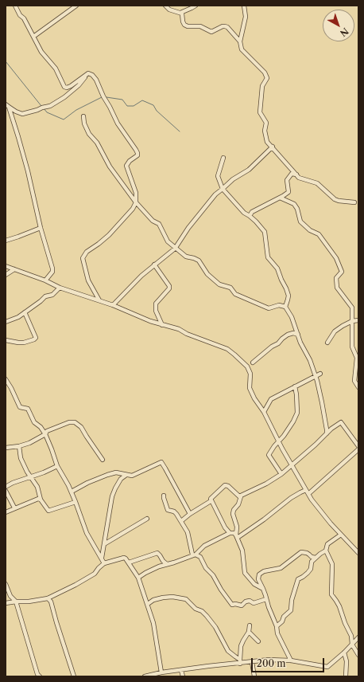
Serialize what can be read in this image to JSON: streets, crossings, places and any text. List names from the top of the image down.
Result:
{
  "scale_bar": "200 m",
  "north": "bottom right"
}
